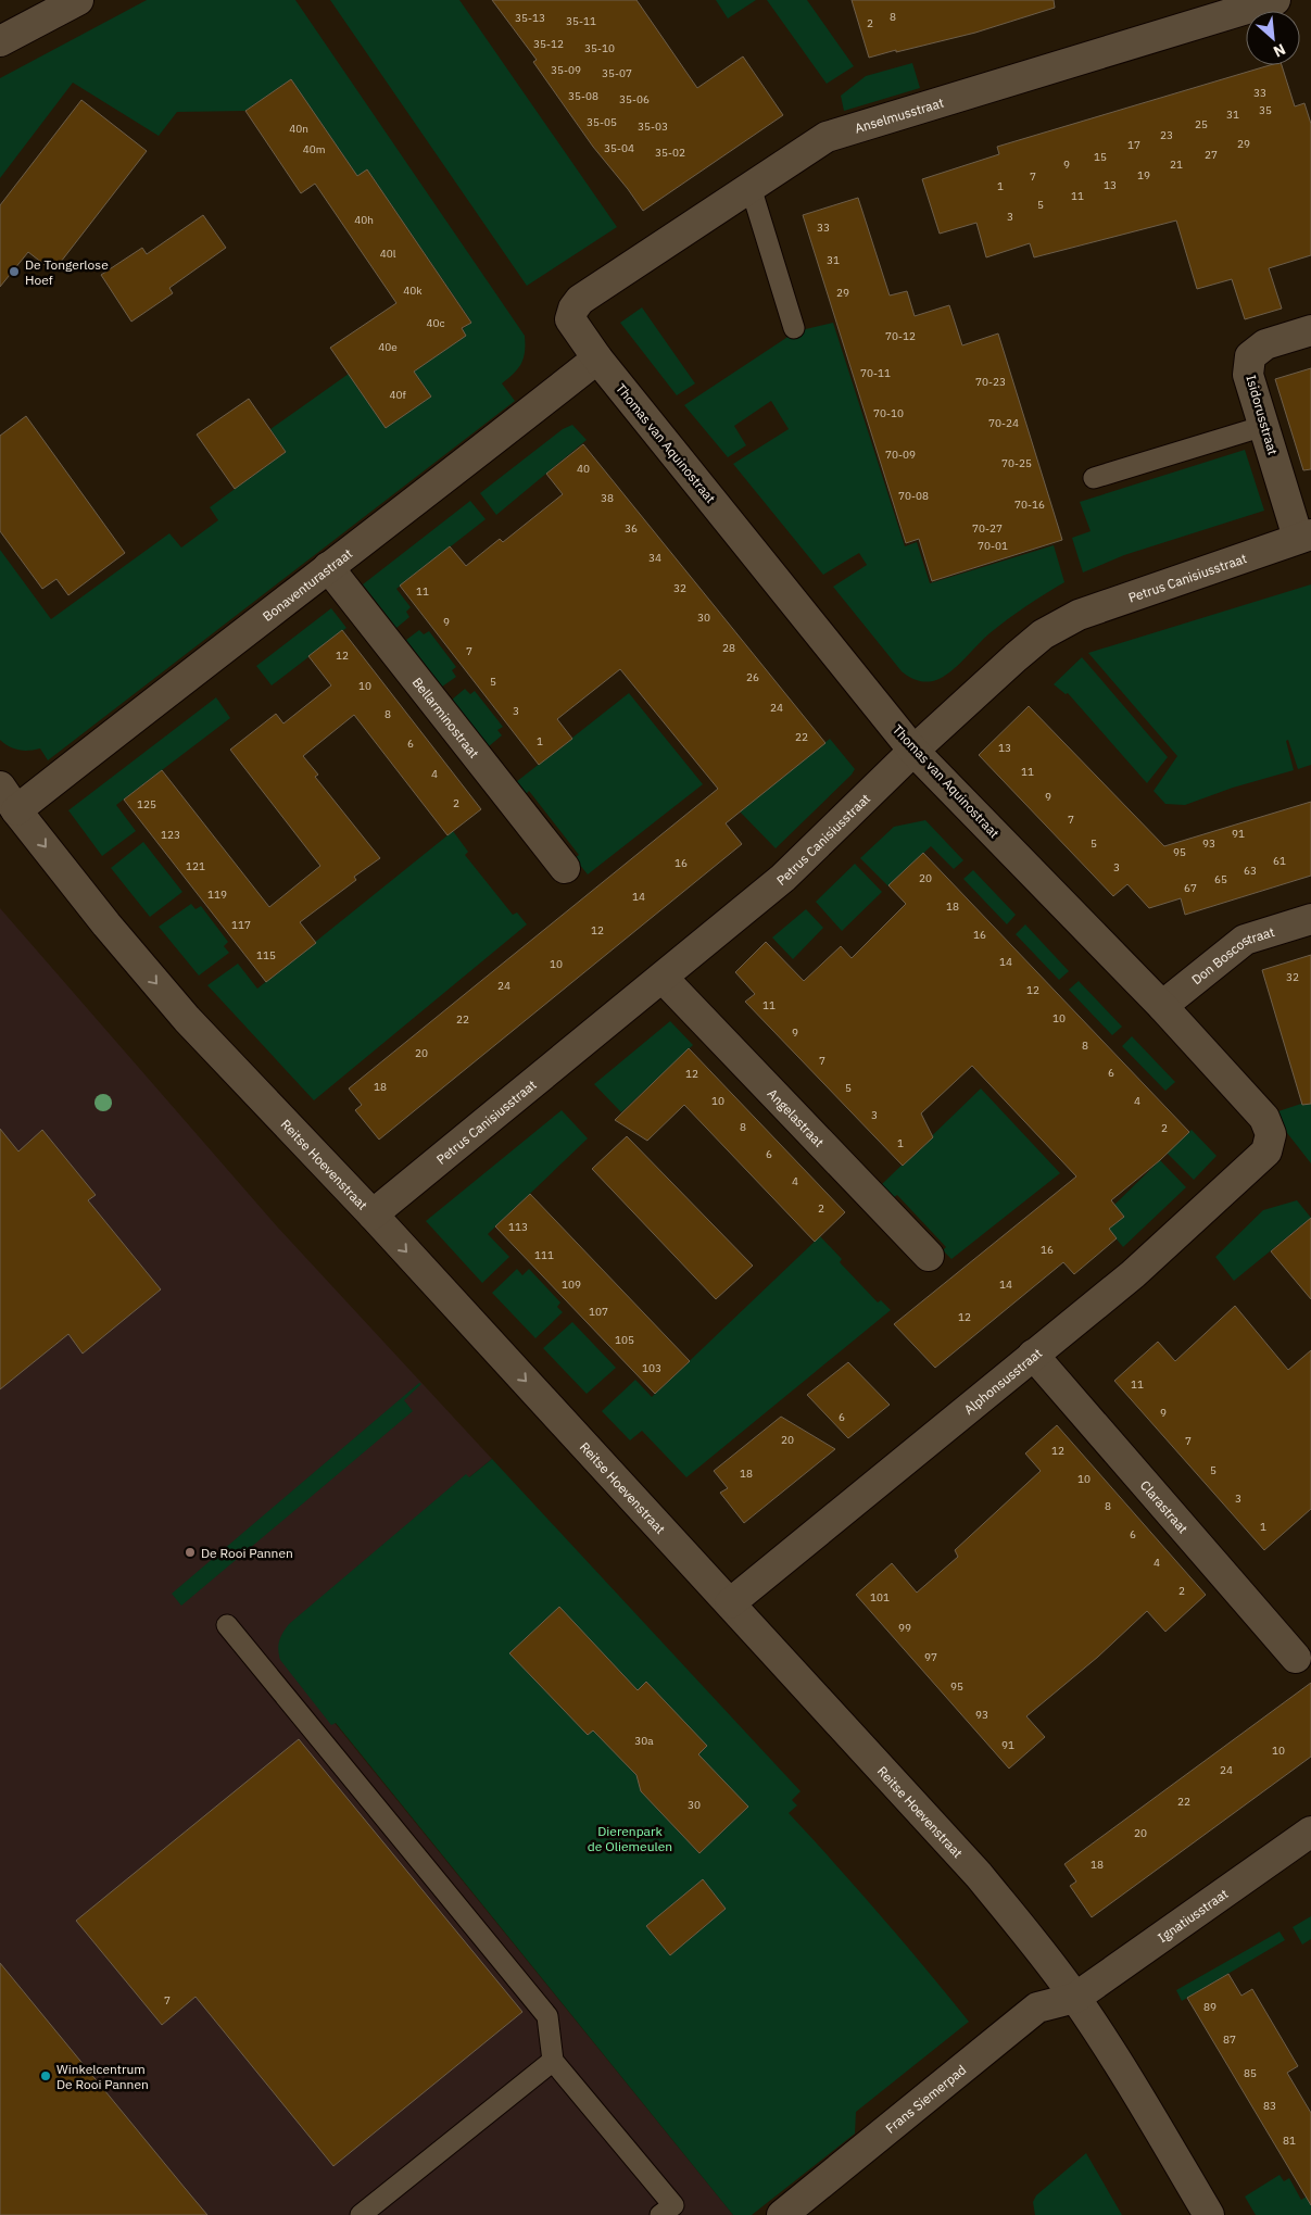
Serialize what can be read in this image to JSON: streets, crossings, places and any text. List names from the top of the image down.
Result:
{
  "streets": {
    "street": [
      "Anselmusstraat",
      "Isidorusstraat",
      "Thomas van Aquinostraat",
      "Petrus Canisiusstraat",
      "Bonaventurastraat",
      "Bellarminostraat",
      "Don Boscostraat",
      "Angelastraat",
      "Reitse Hoevenstraat",
      "Alphonsusstraat",
      "Clarastraat",
      "Ignatiusstraat",
      "Frans Siemerpad"
    ]
  },
  "crossings": [
    ["Anselmusstraat", "Thomas van Aquinostraat"],
    ["Isidorusstraat", "Petrus Canisiusstraat"],
    ["Thomas van Aquinostraat", "Petrus Canisiusstraat"],
    ["Thomas van Aquinostraat", "Bonaventurastraat"],
    ["Thomas van Aquinostraat", "Don Boscostraat"],
    ["Thomas van Aquinostraat", "Alphonsusstraat"],
    ["Petrus Canisiusstraat", "Angelastraat"],
    ["Petrus Canisiusstraat", "Reitse Hoevenstraat"],
    ["Bonaventurastraat", "Bellarminostraat"],
    ["Bonaventurastraat", "Reitse Hoevenstraat"],
    ["Reitse Hoevenstraat", "Alphonsusstraat"],
    ["Reitse Hoevenstraat", "Ignatiusstraat"],
    ["Reitse Hoevenstraat", "Frans Siemerpad"],
    ["Alphonsusstraat", "Clarastraat"],
    ["Ignatiusstraat", "Frans Siemerpad"]
  ],
  "one_way": ["Reitse Hoevenstraat"],
  "parks": ["Dierenpark de Oliemeulen"],
  "places": ["De Tongerlose Hoef", "De Rooi Pannen", "Winkelcentrum De Rooi Pannen"],
  "house_numbers": [
    "8",
    "35-13",
    "35-11",
    "2",
    "35-12",
    "35-10",
    "35-09",
    "35-07",
    "33",
    "35-08",
    "35-06",
    "35",
    "31",
    "35-05",
    "25",
    "35-03",
    "40n",
    "23",
    "29",
    "17",
    "35-04",
    "40m",
    "35-02",
    "27",
    "15",
    "9",
    "21",
    "19",
    "7",
    "13",
    "1",
    "11",
    "5",
    "3",
    "40h",
    "33",
    "40l",
    "31",
    "40k",
    "29",
    "40c",
    "70-12",
    "40e",
    "70-11",
    "70-23",
    "40f",
    "70-10",
    "70-24",
    "70-09",
    "70-25",
    "40",
    "70-08",
    "38",
    "70-16",
    "36",
    "70-27",
    "70-01",
    "34",
    "32",
    "11",
    "30",
    "9",
    "28",
    "7",
    "12",
    "26",
    "5",
    "10",
    "24",
    "3",
    "8",
    "22",
    "1",
    "6",
    "13",
    "11",
    "4",
    "9",
    "2",
    "125",
    "7",
    "91",
    "123",
    "5",
    "93",
    "95",
    "61",
    "16",
    "121",
    "3",
    "63",
    "20",
    "65",
    "67",
    "119",
    "14",
    "18",
    "117",
    "12",
    "16",
    "115",
    "14",
    "10",
    "32",
    "24",
    "12",
    "11",
    "10",
    "22",
    "9",
    "8",
    "20",
    "7",
    "6",
    "12",
    "18",
    "5",
    "10",
    "4",
    "3",
    "8",
    "2",
    "1",
    "6",
    "4",
    "2",
    "113",
    "16",
    "111",
    "109",
    "14",
    "107",
    "12",
    "105",
    "103",
    "11",
    "9",
    "6",
    "20",
    "7",
    "12",
    "5",
    "18",
    "10",
    "3",
    "8",
    "1",
    "6",
    "4",
    "2",
    "101",
    "99",
    "97",
    "95",
    "93",
    "30a",
    "91",
    "10",
    "24",
    "22",
    "30",
    "20",
    "18",
    "7",
    "89",
    "87",
    "85",
    "83",
    "81"
  ],
  "north": "bottom right"
}
